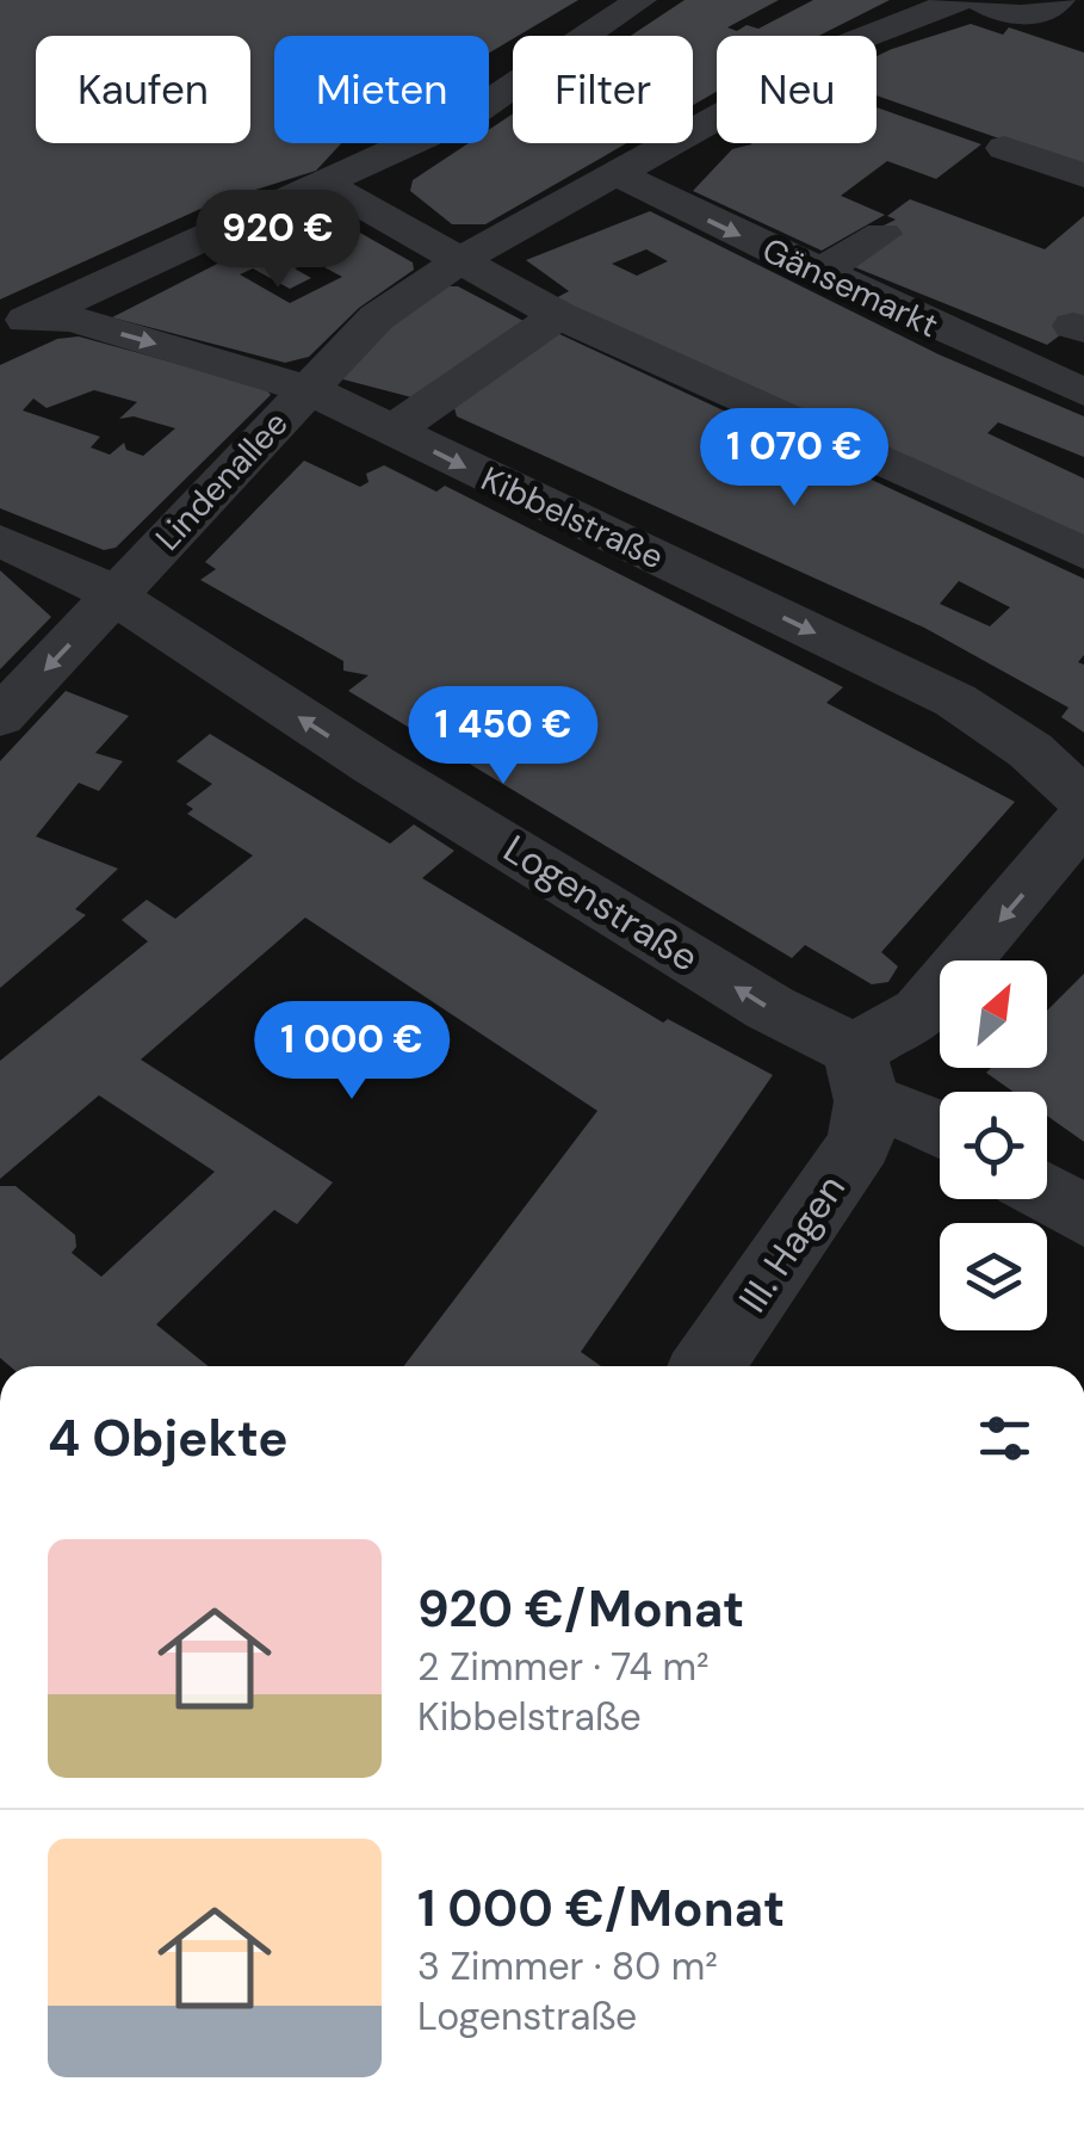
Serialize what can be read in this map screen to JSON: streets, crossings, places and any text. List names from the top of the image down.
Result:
{
  "streets": {
    "street": [
      "Gänsemarkt",
      "Lindenallee",
      "Kibbelstraße",
      "Logenstraße",
      "III. Hagen"
    ]
  },
  "crossings": [
    ["Gänsemarkt", "Lindenallee"],
    ["Lindenallee", "Kibbelstraße"],
    ["Lindenallee", "Logenstraße"],
    ["Logenstraße", "III. Hagen"]
  ],
  "north": "top right",
  "page": {
    "chip": [
      "Kaufen",
      "Mieten",
      "Filter",
      "Neu"
    ],
    "price": [
      "920 €",
      "1 070 €",
      "1 450 €",
      "1 000 €"
    ],
    "heading": "4 Objekte",
    "list": [
      {
        "name": "920 €/Monat",
        "note": "2 Zimmer · 74 m² · Kibbelstraße"
      },
      {
        "name": "1 000 €/Monat",
        "note": "3 Zimmer · 80 m² · Logenstraße"
      }
    ]
  }
}
